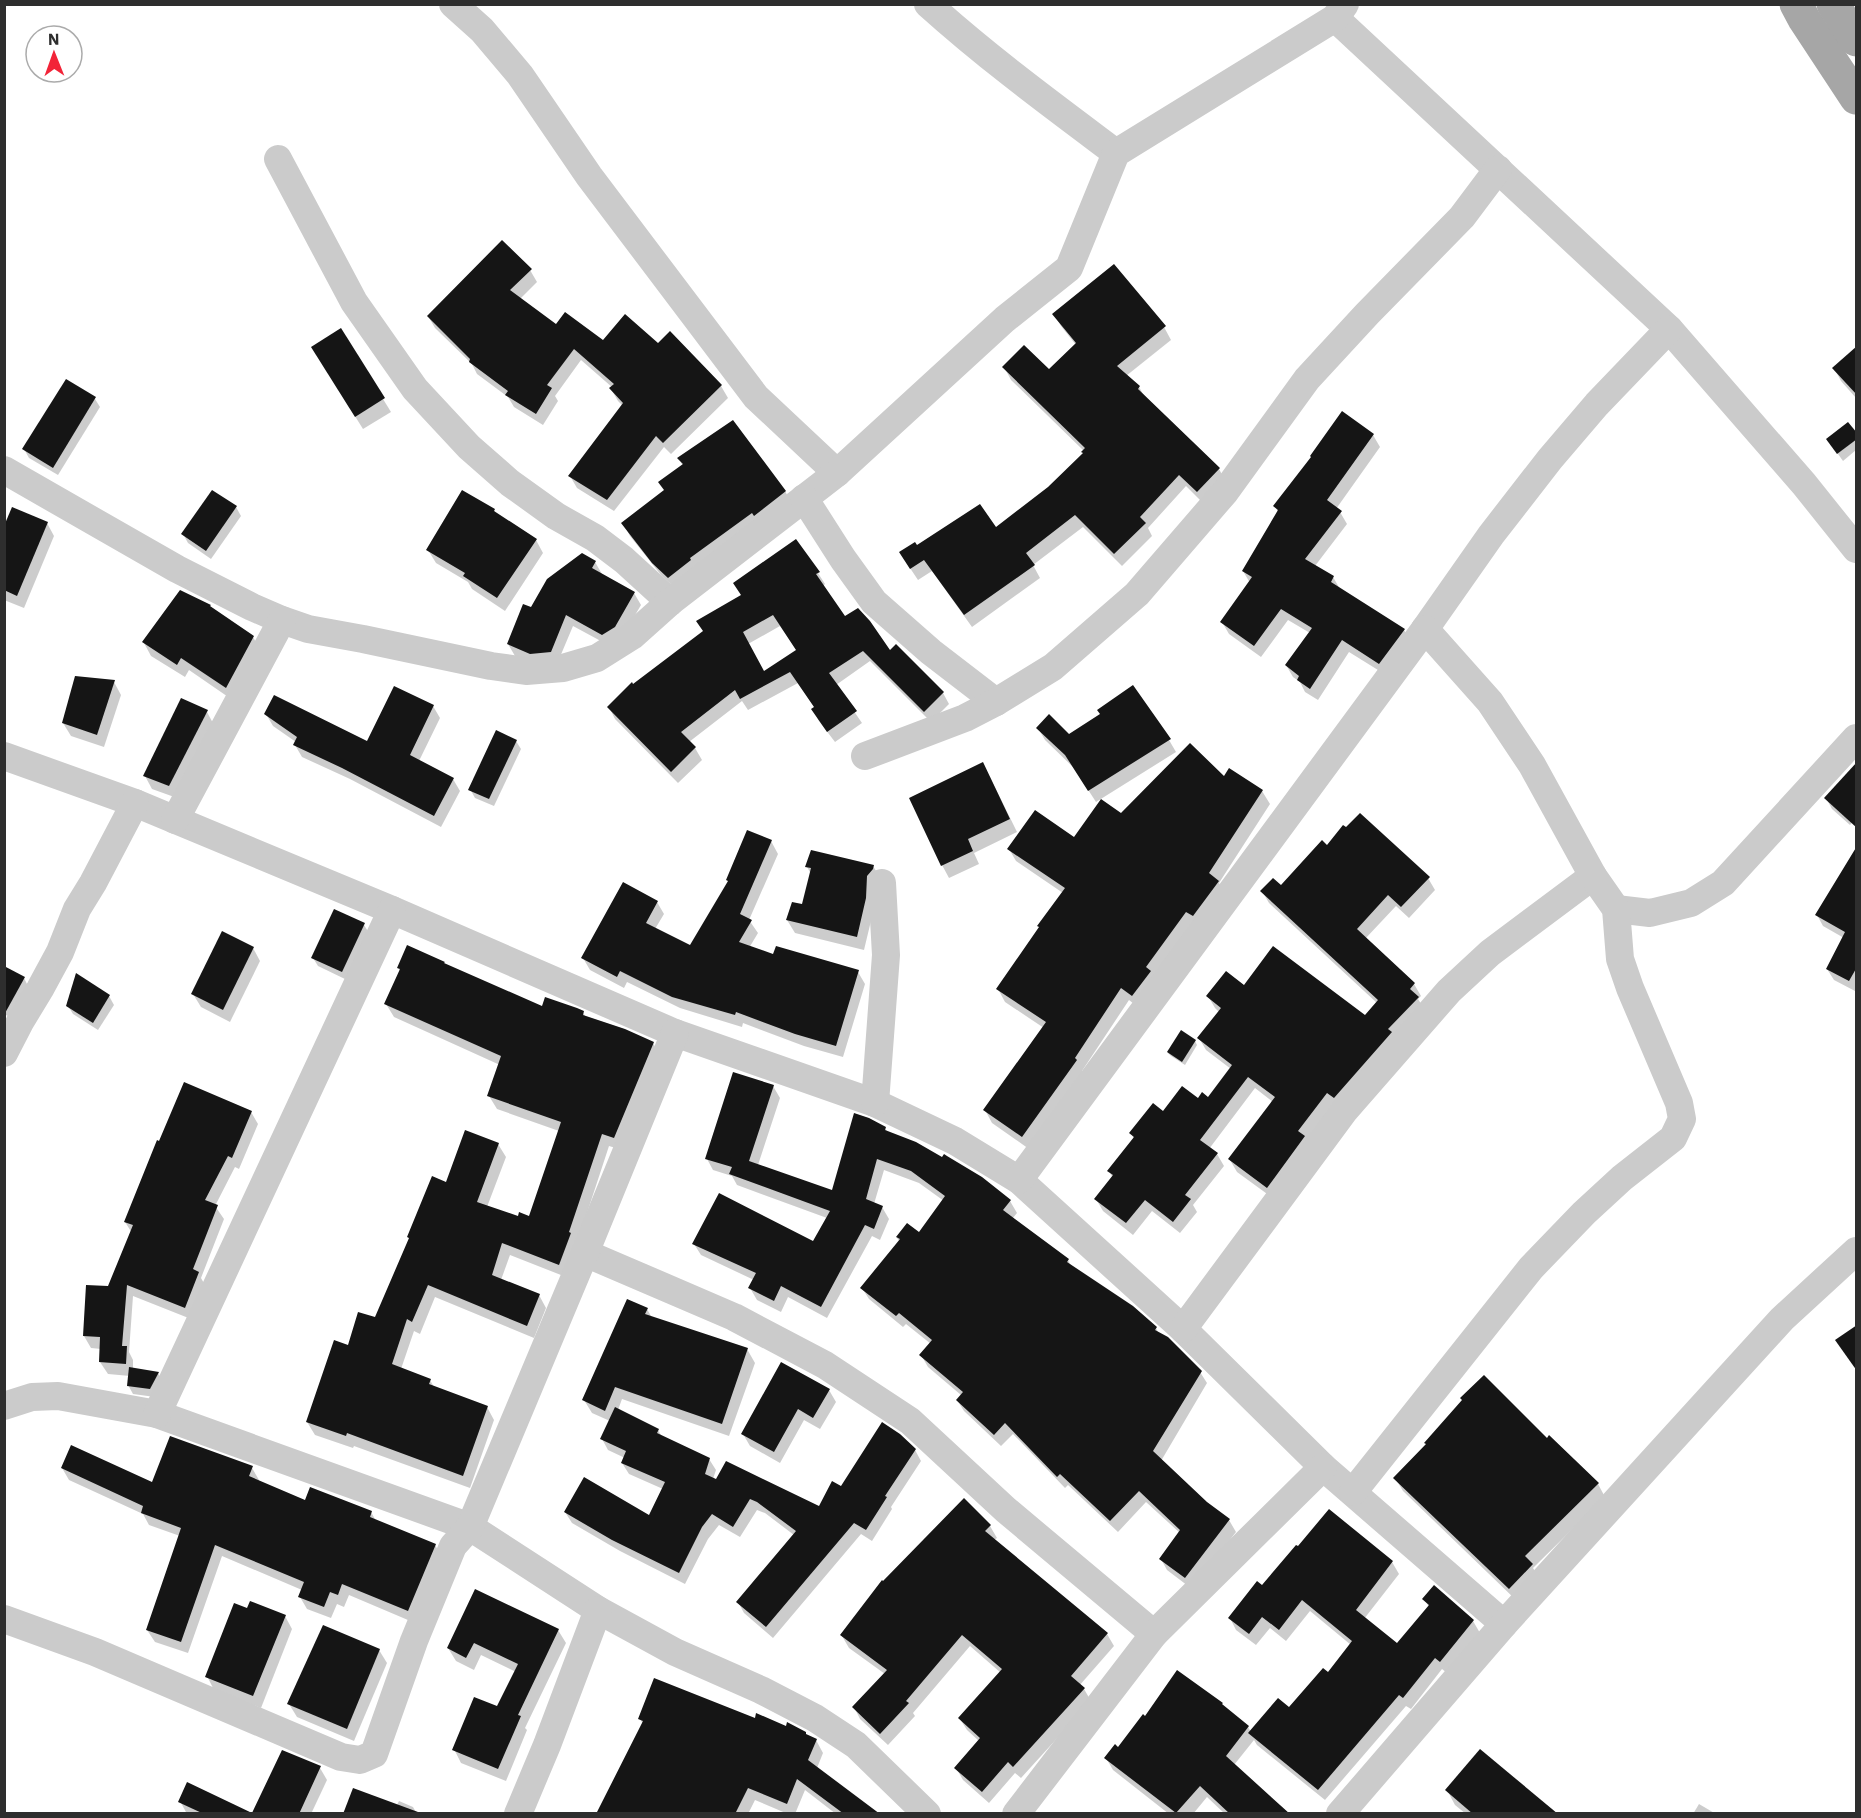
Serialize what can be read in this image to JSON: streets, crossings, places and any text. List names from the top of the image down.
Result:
{
  "north": "top"
}
